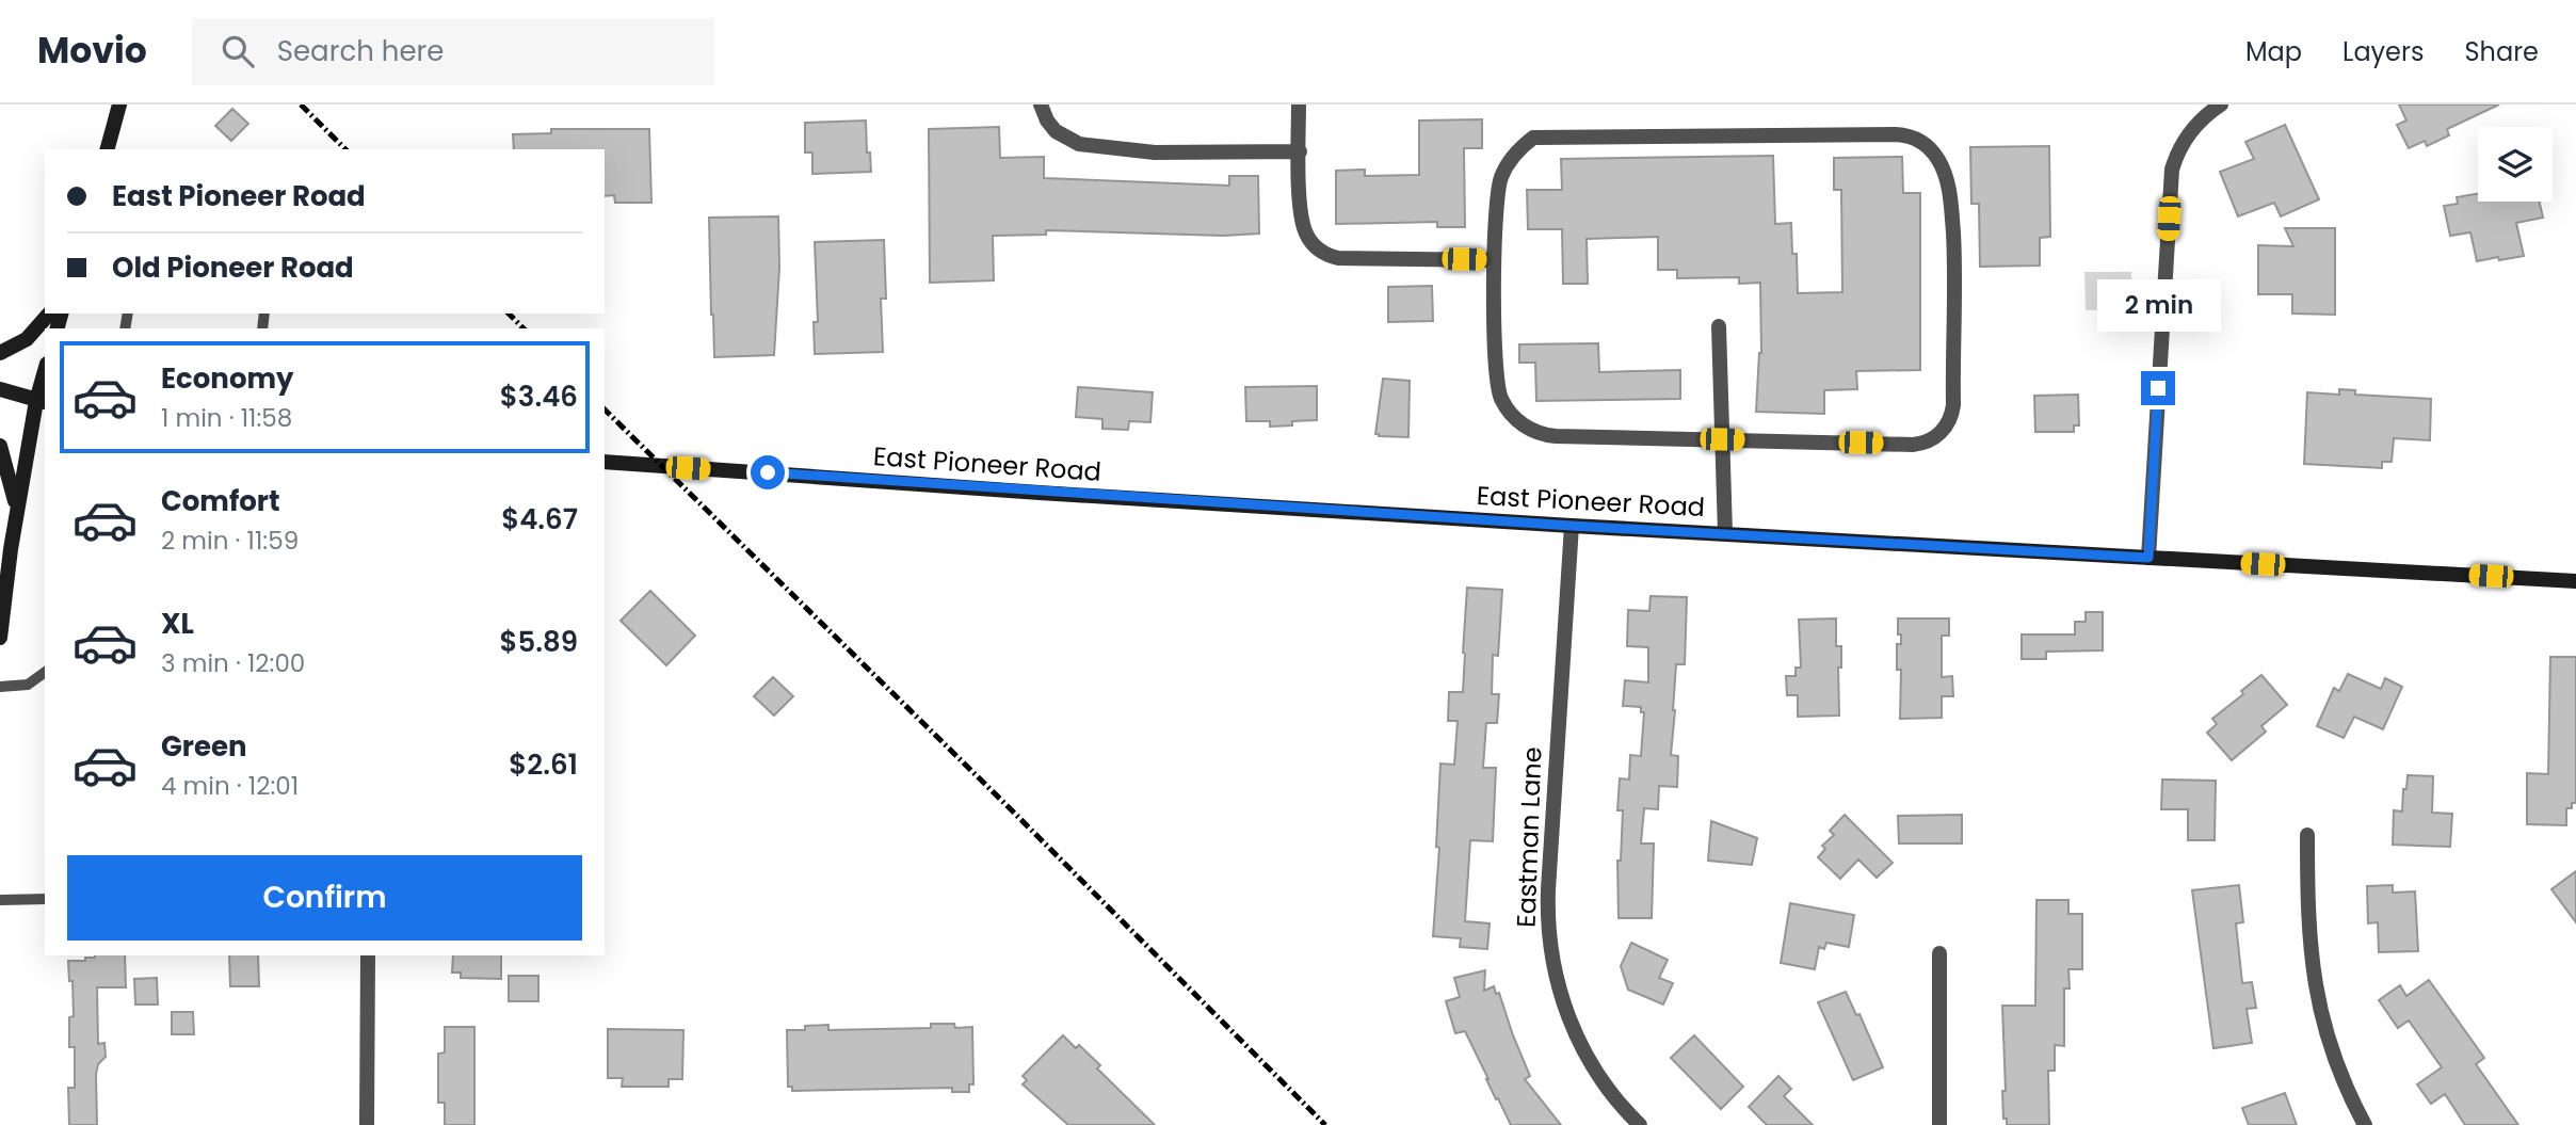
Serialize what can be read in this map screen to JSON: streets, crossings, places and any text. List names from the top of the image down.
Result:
{
  "streets": {
    "main road": ["East Pioneer Road"],
    "street": ["Eastman Lane"]
  },
  "crossings": [
    ["East Pioneer Road", "Eastman Lane"]
  ],
  "page": {
    "header": "Movio",
    "search": "Search here",
    "nav": ["Map", "Layers", "Share"],
    "banner": ["East Pioneer Road", "Old Pioneer Road"],
    "bubble": "2 min",
    "list": [
      {
        "name": "Economy",
        "note": "1 min · 11:58",
        "value": "$3.46"
      },
      {
        "name": "Comfort",
        "note": "2 min · 11:59",
        "value": "$4.67"
      },
      {
        "name": "XL",
        "note": "3 min · 12:00",
        "value": "$5.89"
      },
      {
        "name": "Green",
        "note": "4 min · 12:01",
        "value": "$2.61"
      }
    ],
    "buttons": "Confirm"
  }
}
